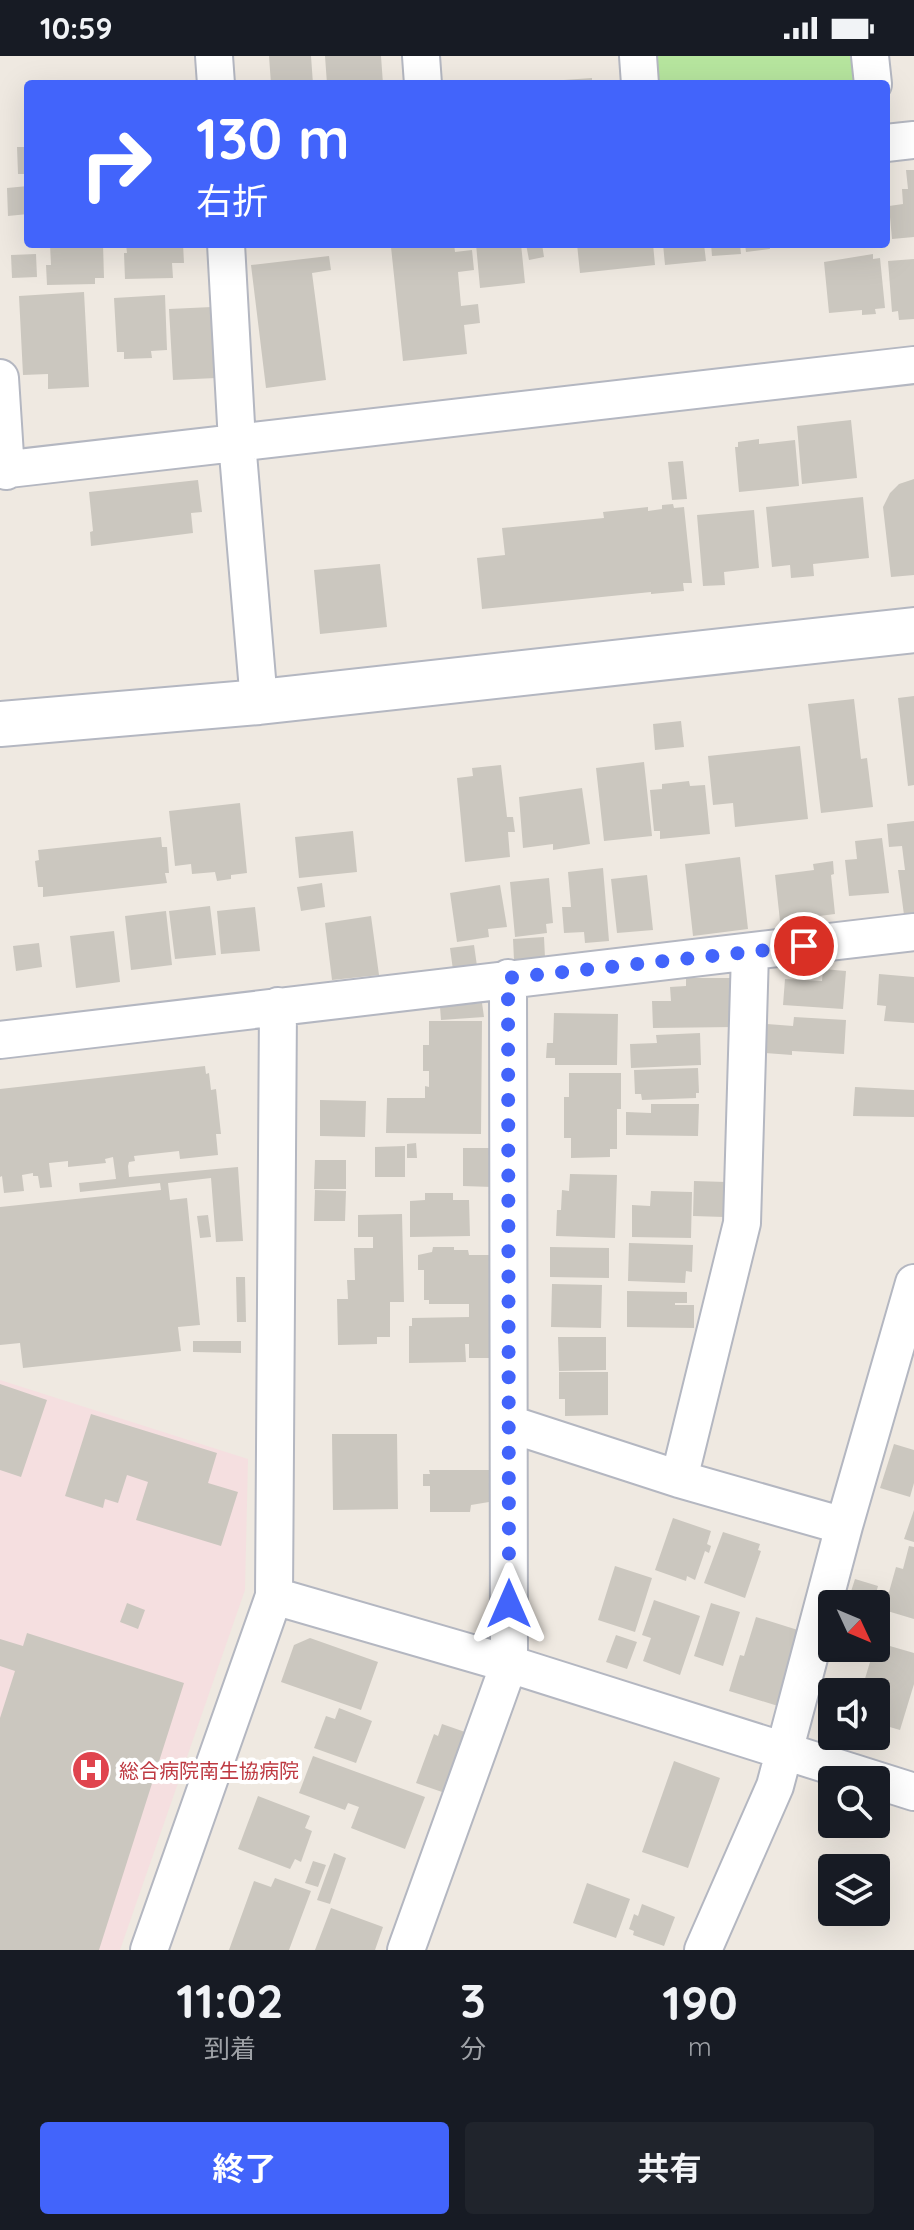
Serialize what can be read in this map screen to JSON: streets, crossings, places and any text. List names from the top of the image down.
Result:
{
  "places": {
    "hospital": ["総合病院南生協病院"]
  },
  "north": "bottom right",
  "page": {
    "status": "10:59",
    "turn": ["130 m", "右折"],
    "eta": [
      "11:02",
      "到着",
      "3",
      "分",
      "190",
      "m"
    ],
    "buttons": ["終了", "共有"]
  }
}
